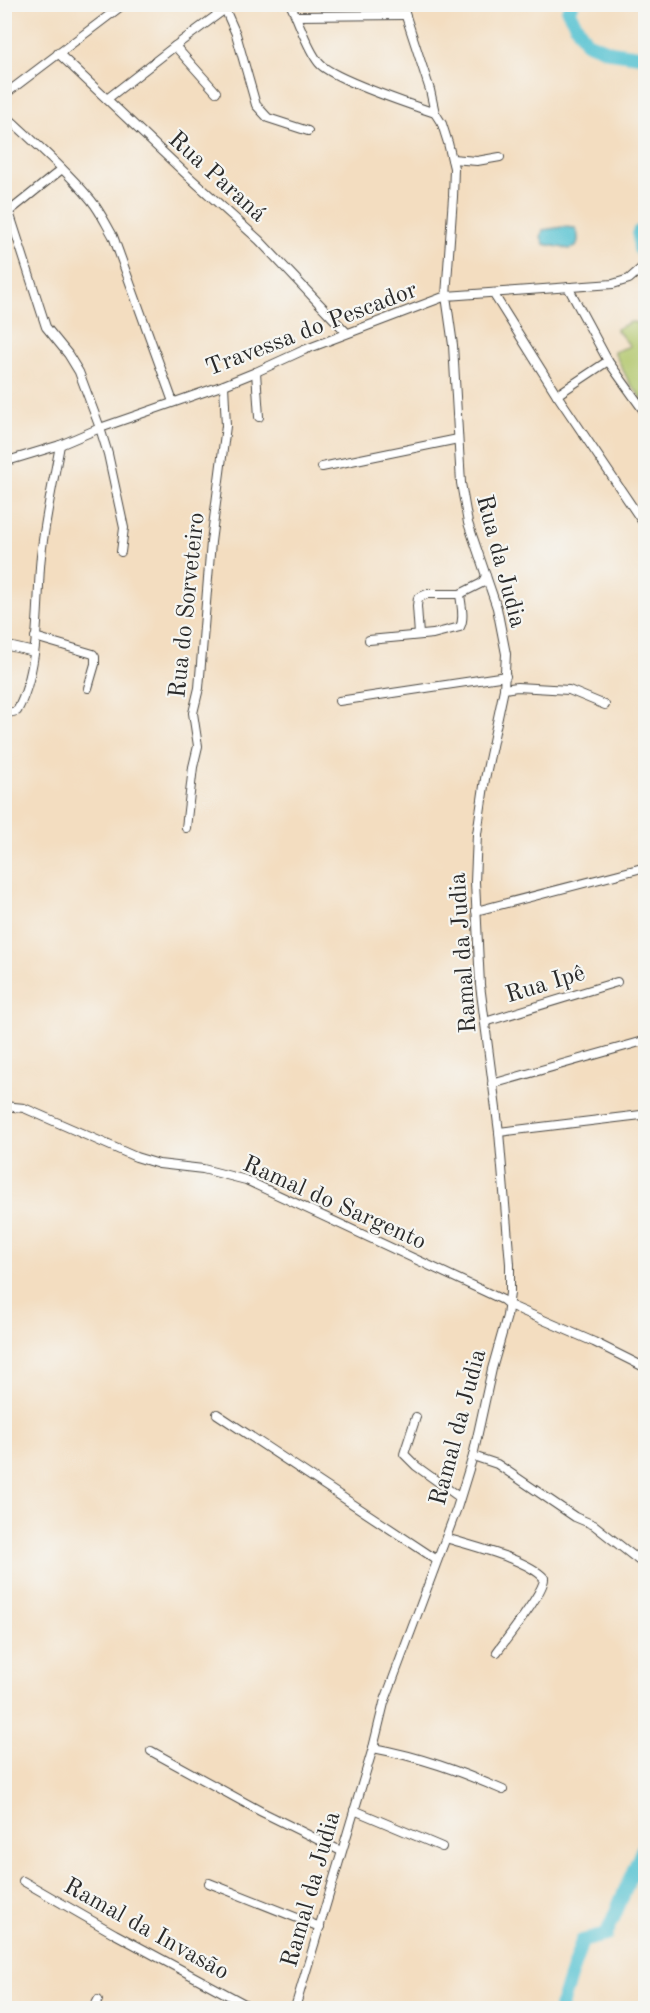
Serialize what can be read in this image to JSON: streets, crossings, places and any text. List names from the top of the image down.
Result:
{
  "streets": {
    "street": [
      "Rua Paraná",
      "Travessa do Pescador",
      "Rua da Judia",
      "Rua do Sorveteiro",
      "Ramal da Judia",
      "Rua Ipê",
      "Ramal do Sargento",
      "Ramal da Invasão"
    ]
  },
  "crossings": [
    ["Rua Paraná", "Travessa do Pescador"],
    ["Travessa do Pescador", "Rua da Judia"],
    ["Travessa do Pescador", "Rua do Sorveteiro"],
    ["Rua da Judia", "Ramal da Judia"],
    ["Ramal da Judia", "Rua Ipê"],
    ["Ramal da Judia", "Ramal do Sargento"]
  ]
}
